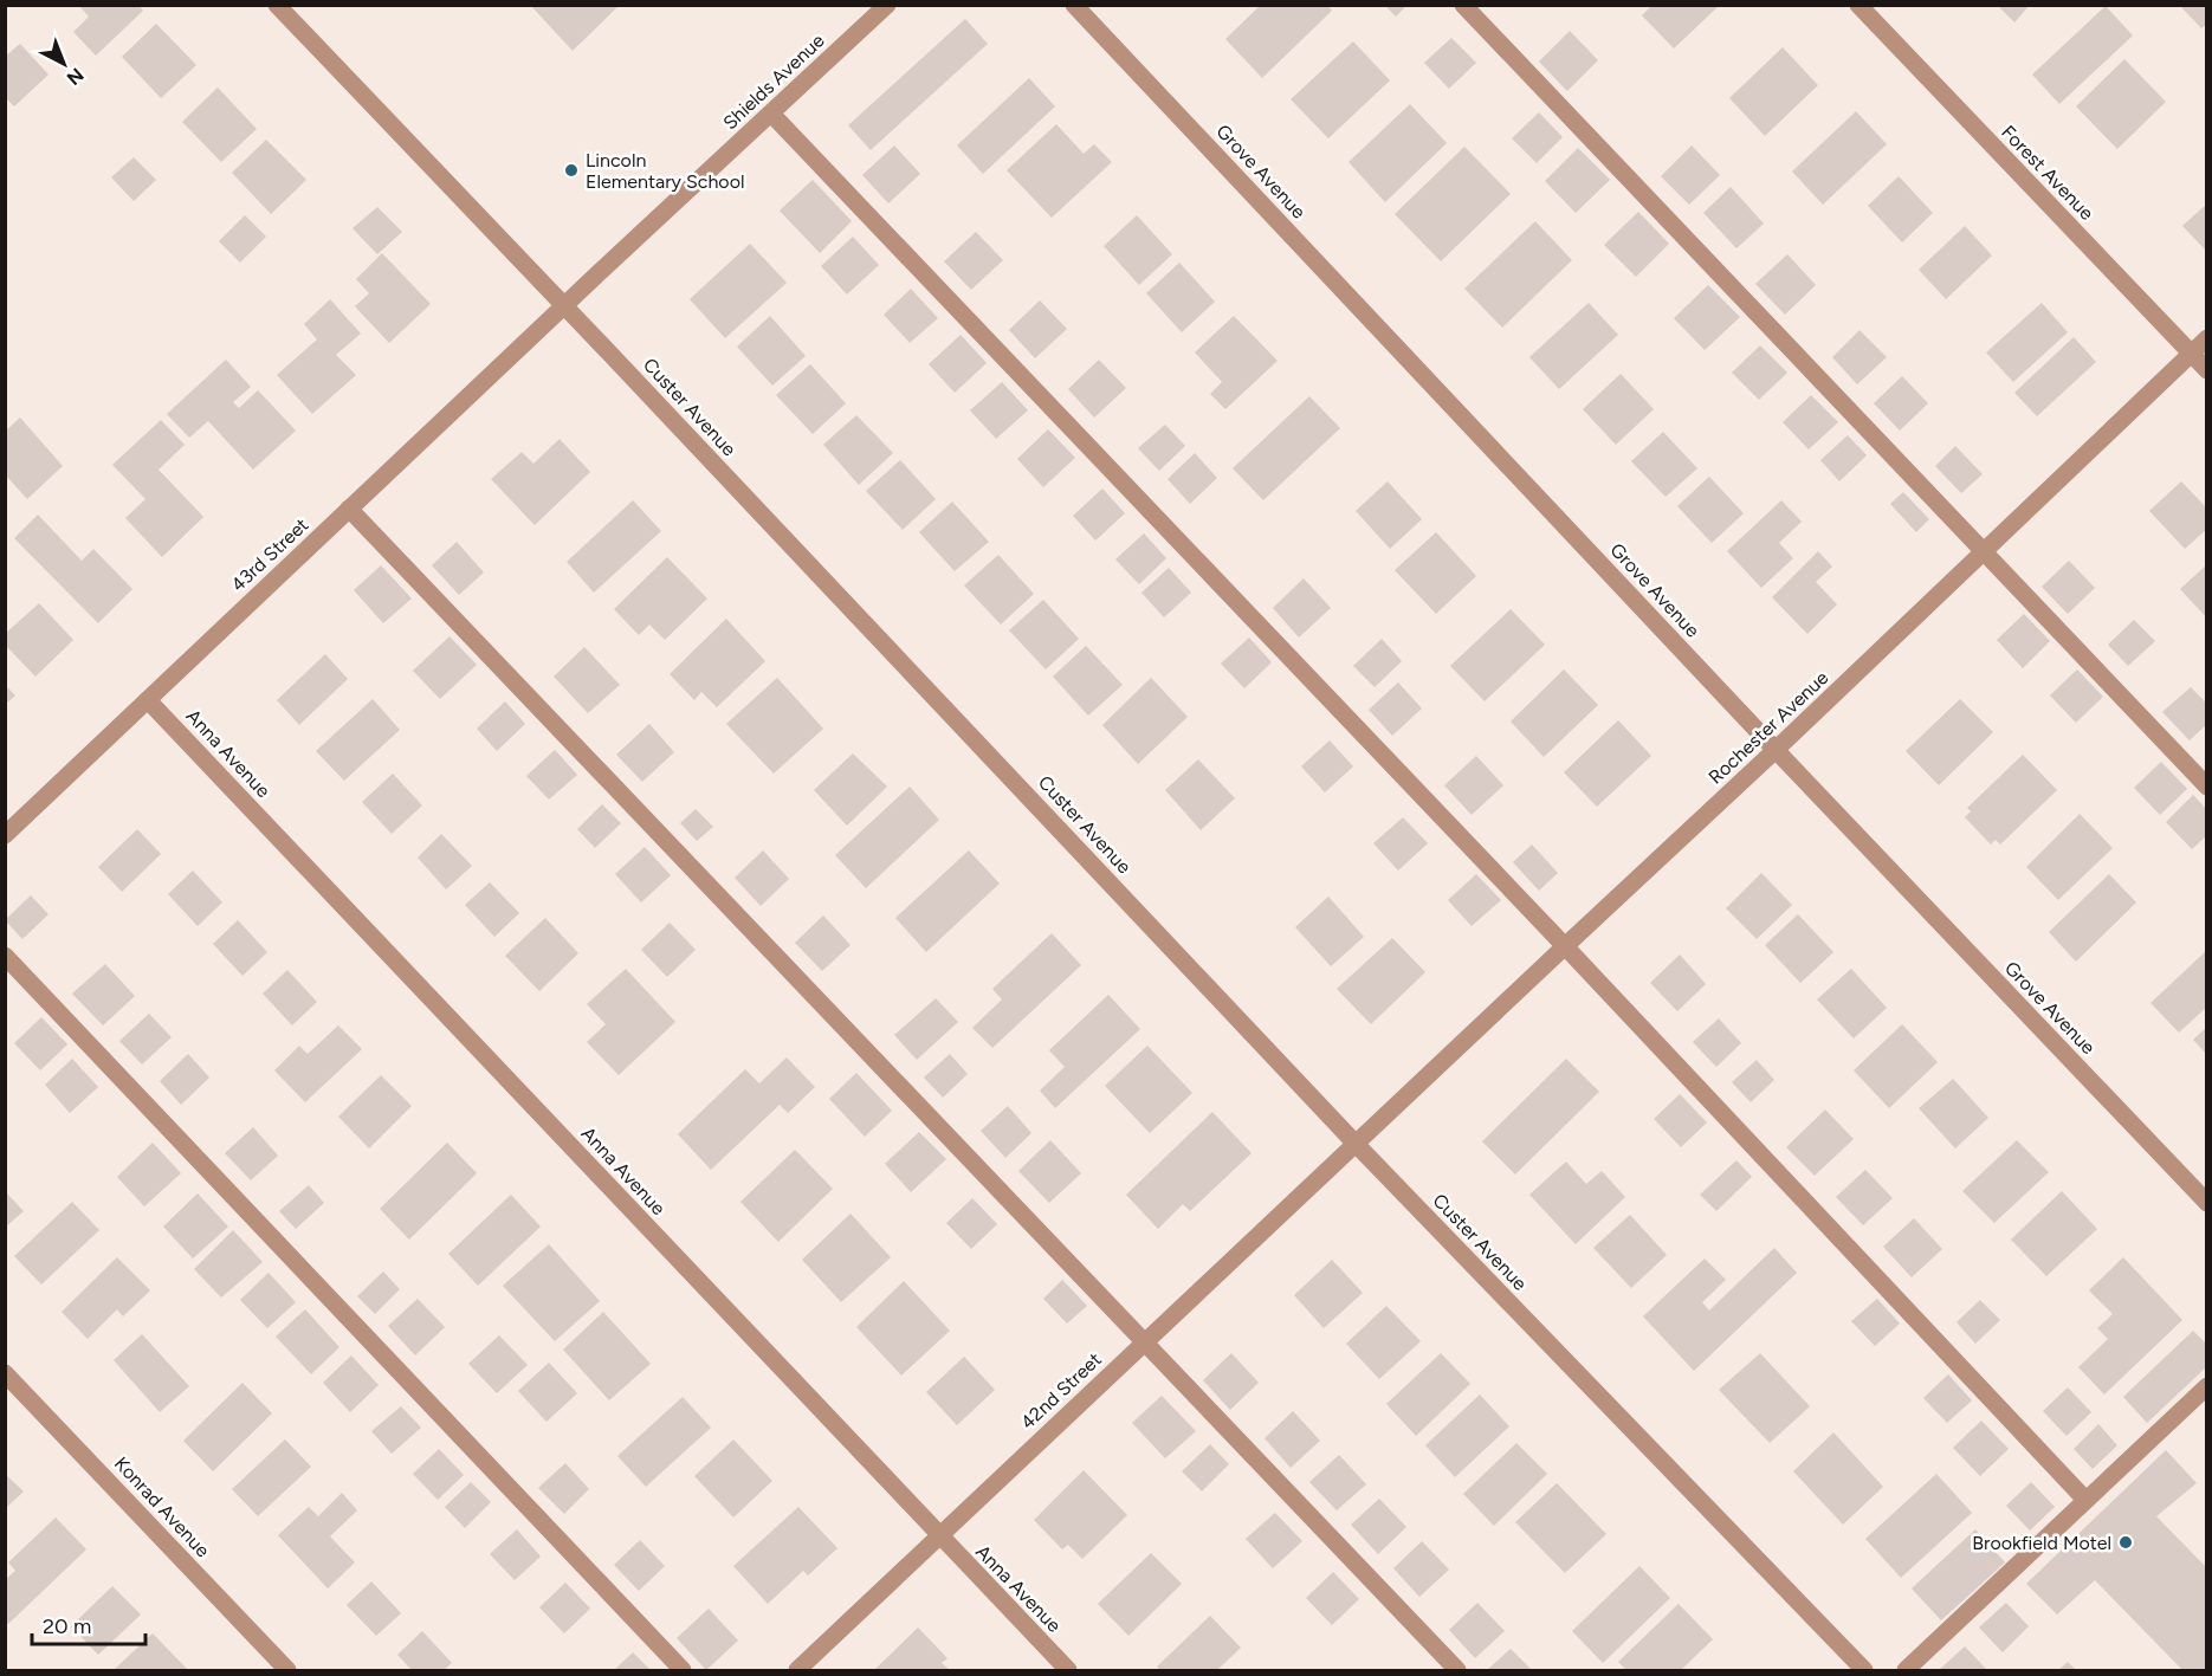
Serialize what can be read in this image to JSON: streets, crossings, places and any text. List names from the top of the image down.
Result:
{
  "streets": {
    "street": [
      "Shields Avenue",
      "Grove Avenue",
      "Forest Avenue",
      "Custer Avenue",
      "43rd Street",
      "Rochester Avenue",
      "Anna Avenue",
      "42nd Street",
      "Konrad Avenue"
    ]
  },
  "crossings": [
    ["Shields Avenue", "Custer Avenue"],
    ["Shields Avenue", "43rd Street"],
    ["Grove Avenue", "Rochester Avenue"],
    ["Forest Avenue", "Rochester Avenue"],
    ["Custer Avenue", "43rd Street"],
    ["Custer Avenue", "Rochester Avenue"],
    ["Custer Avenue", "42nd Street"],
    ["43rd Street", "Anna Avenue"],
    ["Rochester Avenue", "42nd Street"],
    ["Anna Avenue", "42nd Street"]
  ],
  "places": ["Lincoln Elementary School", "Brookfield Motel"],
  "scale_bar": "20 m",
  "north": "bottom right"
}
